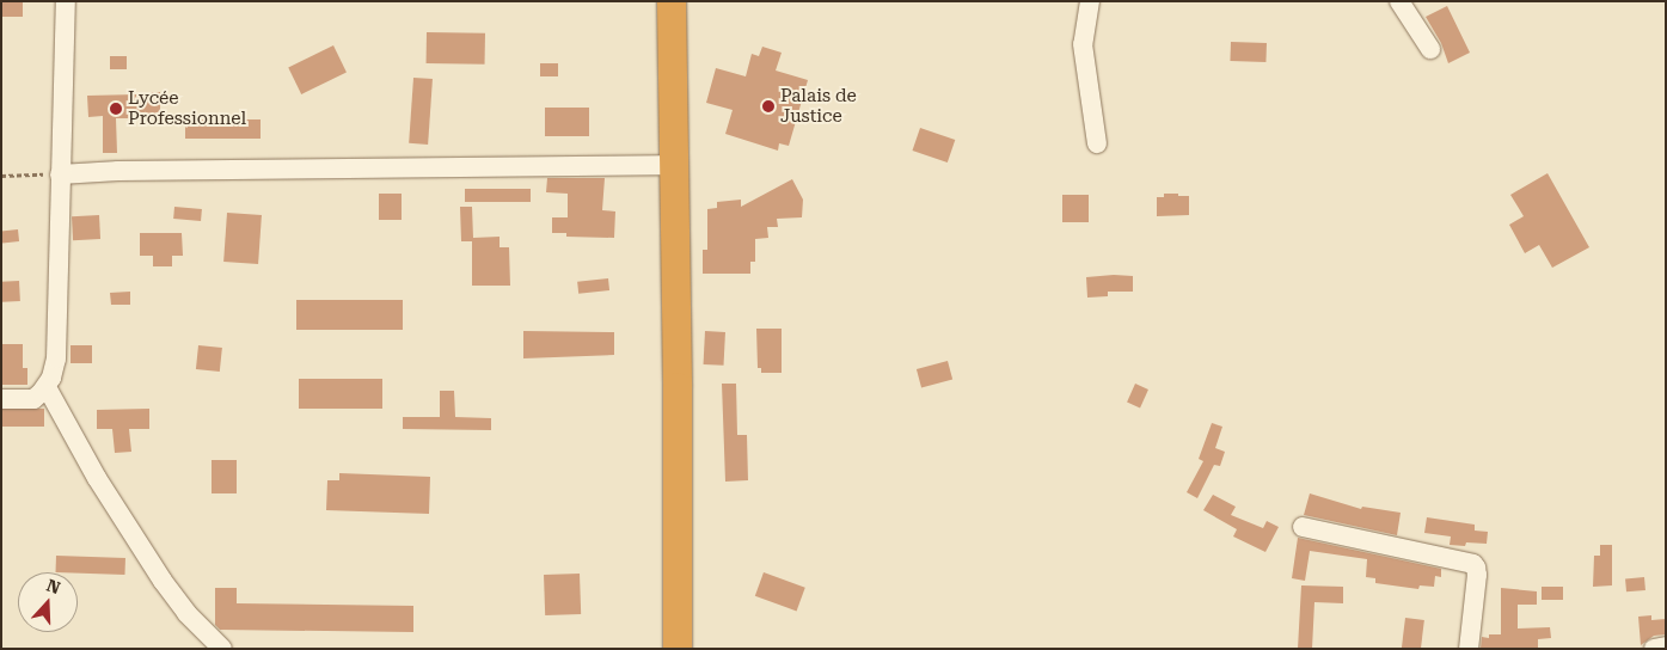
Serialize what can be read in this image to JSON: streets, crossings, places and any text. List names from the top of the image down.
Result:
{
  "places": ["Palais de Justice", "Lycée Professionnel"],
  "north": "top"
}
